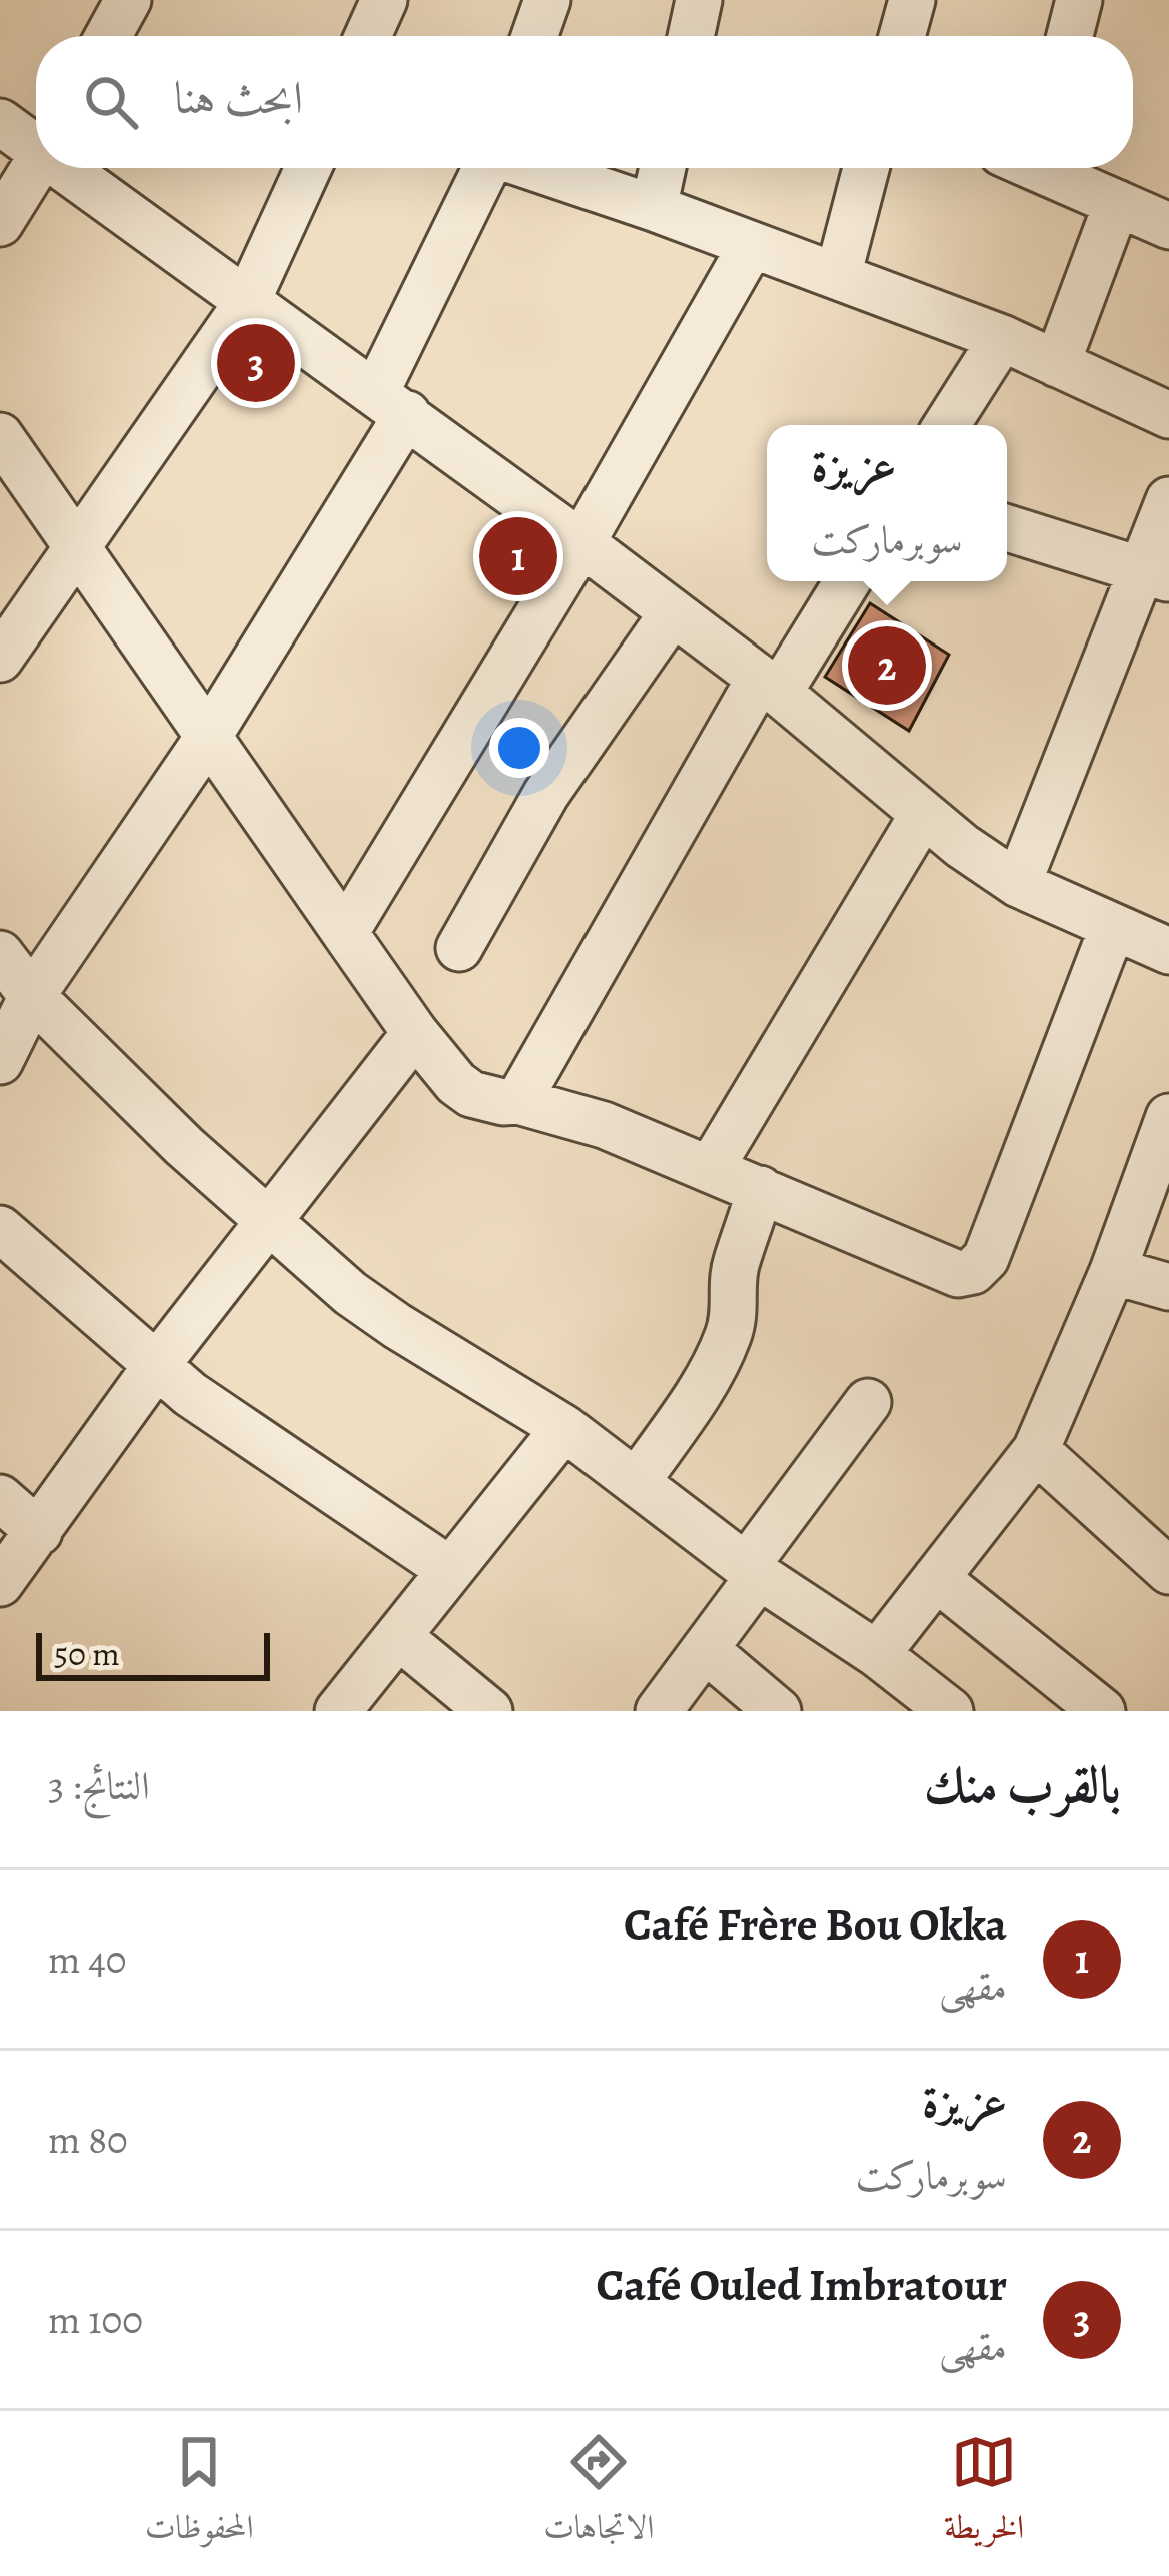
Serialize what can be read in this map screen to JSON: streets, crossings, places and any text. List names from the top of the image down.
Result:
{
  "scale_bar": "50 m",
  "page": {
    "search": "ابحث هنا",
    "pins": ["3", "1", "2"],
    "popup": ["عزيزة", "سوبرماركت"],
    "scale": "50 m",
    "heading": ["بالقرب منك", "النتائج: 3"],
    "list": [
      {
        "mark": "1",
        "name": "Café Frère Bou Okka",
        "note": "مقهى",
        "value": "40 m"
      },
      {
        "mark": "2",
        "name": "عزيزة",
        "note": "سوبرماركت",
        "value": "80 m"
      },
      {
        "mark": "3",
        "name": "Café Ouled Imbratour",
        "note": "مقهى",
        "value": "100 m"
      }
    ],
    "nav": ["الخريطة", "الاتجاهات", "المحفوظات"]
  }
}
